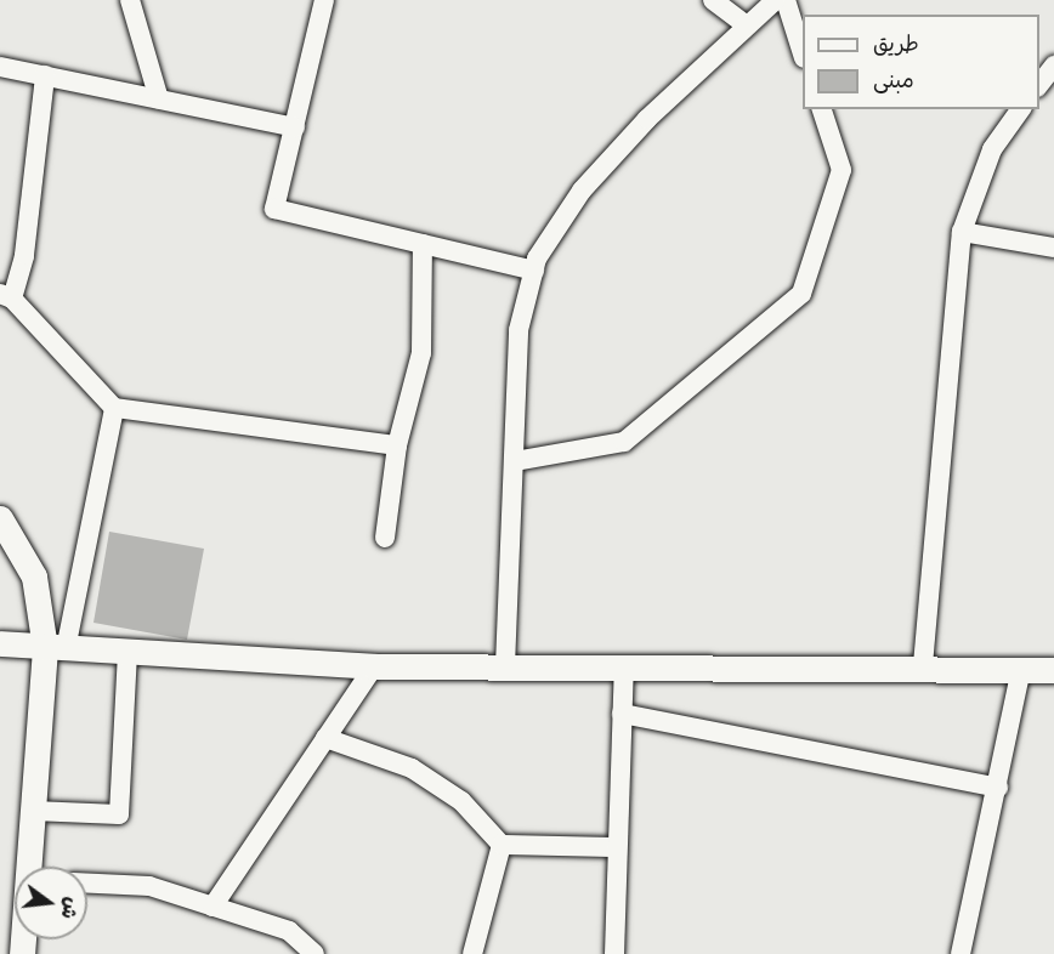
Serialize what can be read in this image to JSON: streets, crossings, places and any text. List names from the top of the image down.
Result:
{
  "legend": ["طريق", "مبنى"],
  "north": "right"
}
